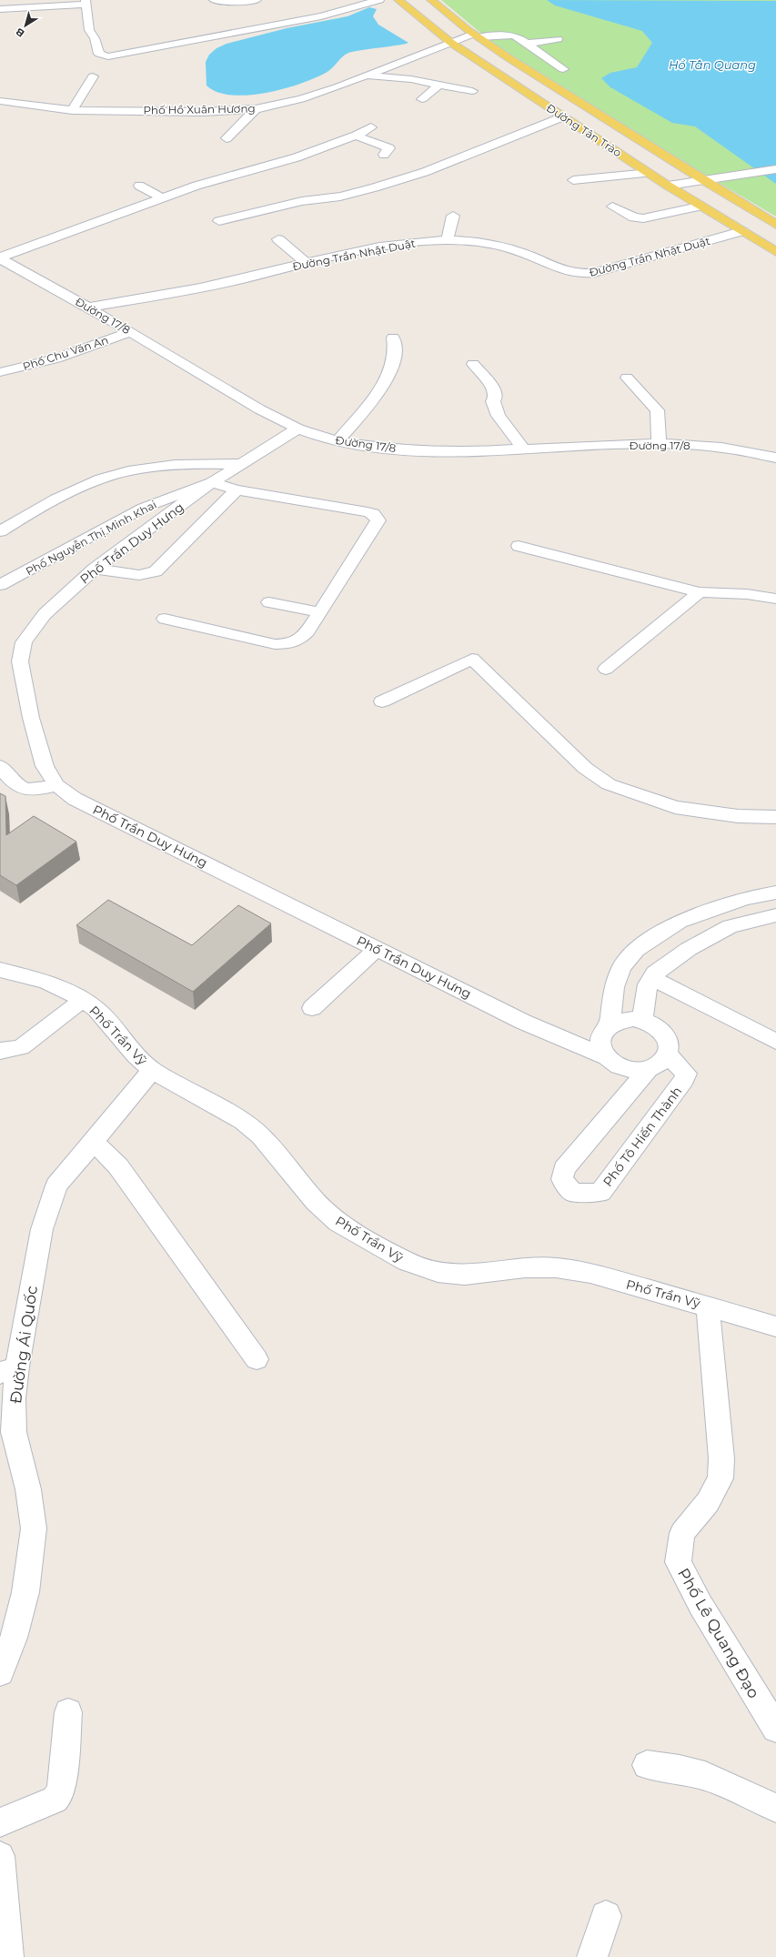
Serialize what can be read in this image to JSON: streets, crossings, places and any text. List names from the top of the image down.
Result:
{
  "streets": {
    "main road": ["Đường Tân Trào"],
    "street": [
      "Phố Hồ Xuân Hương",
      "Đường Trần Nhật Duật",
      "Đường 17/8",
      "Phố Chu Văn An",
      "Phố Nguyễn Thị Minh Khai",
      "Phố Trần Duy Hưng",
      "Phố Trần Vỹ",
      "Phố Tô Hiến Thành",
      "Đường Ái Quốc",
      "Phố Lê Quang Đạo"
    ]
  },
  "crossings": [
    ["Phố Hồ Xuân Hương", "Đường Tân Trào"],
    ["Đường Tân Trào", "Đường Trần Nhật Duật"],
    ["Đường Trần Nhật Duật", "Đường 17/8"],
    ["Đường 17/8", "Phố Chu Văn An"],
    ["Đường 17/8", "Phố Nguyễn Thị Minh Khai"],
    ["Phố Nguyễn Thị Minh Khai", "Phố Trần Duy Hưng"],
    ["Phố Trần Duy Hưng", "Phố Tô Hiến Thành"],
    ["Phố Trần Vỹ", "Đường Ái Quốc"],
    ["Phố Trần Vỹ", "Phố Lê Quang Đạo"]
  ],
  "water": ["Hồ Tân Quang"],
  "north": "bottom left"
}
